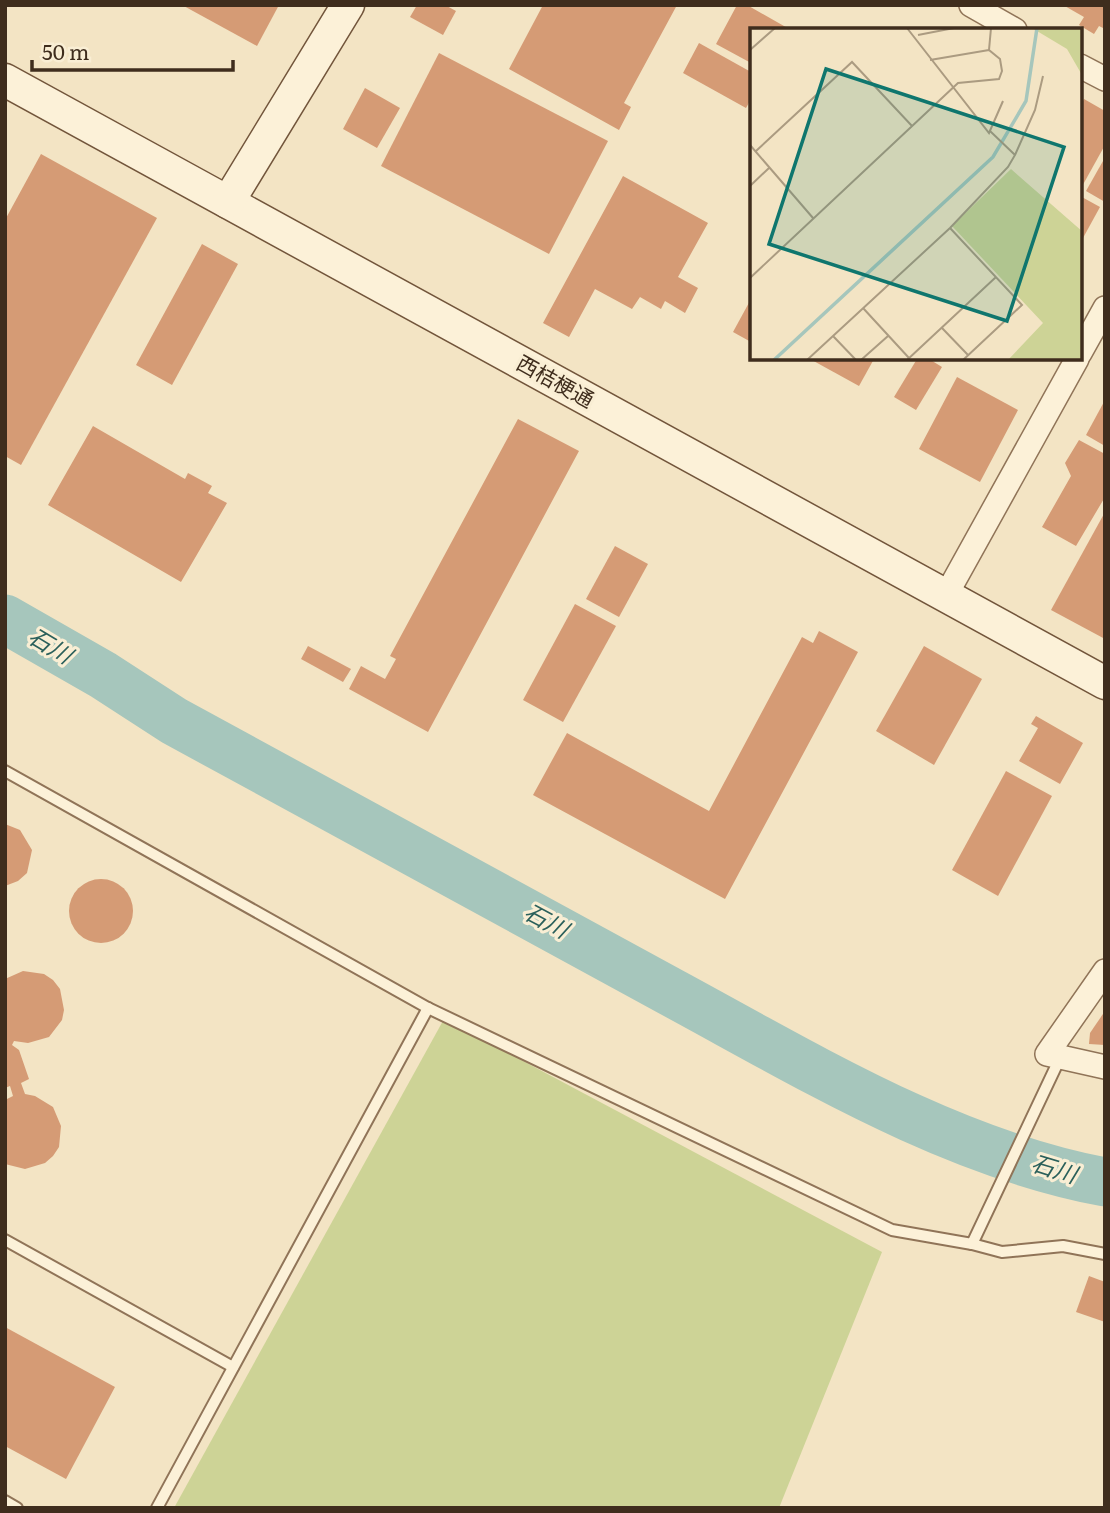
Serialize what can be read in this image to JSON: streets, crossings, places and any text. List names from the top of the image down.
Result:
{
  "streets": {
    "street": ["西桔梗通"]
  },
  "water": ["石川"],
  "scale_bar": "50 m"
}
